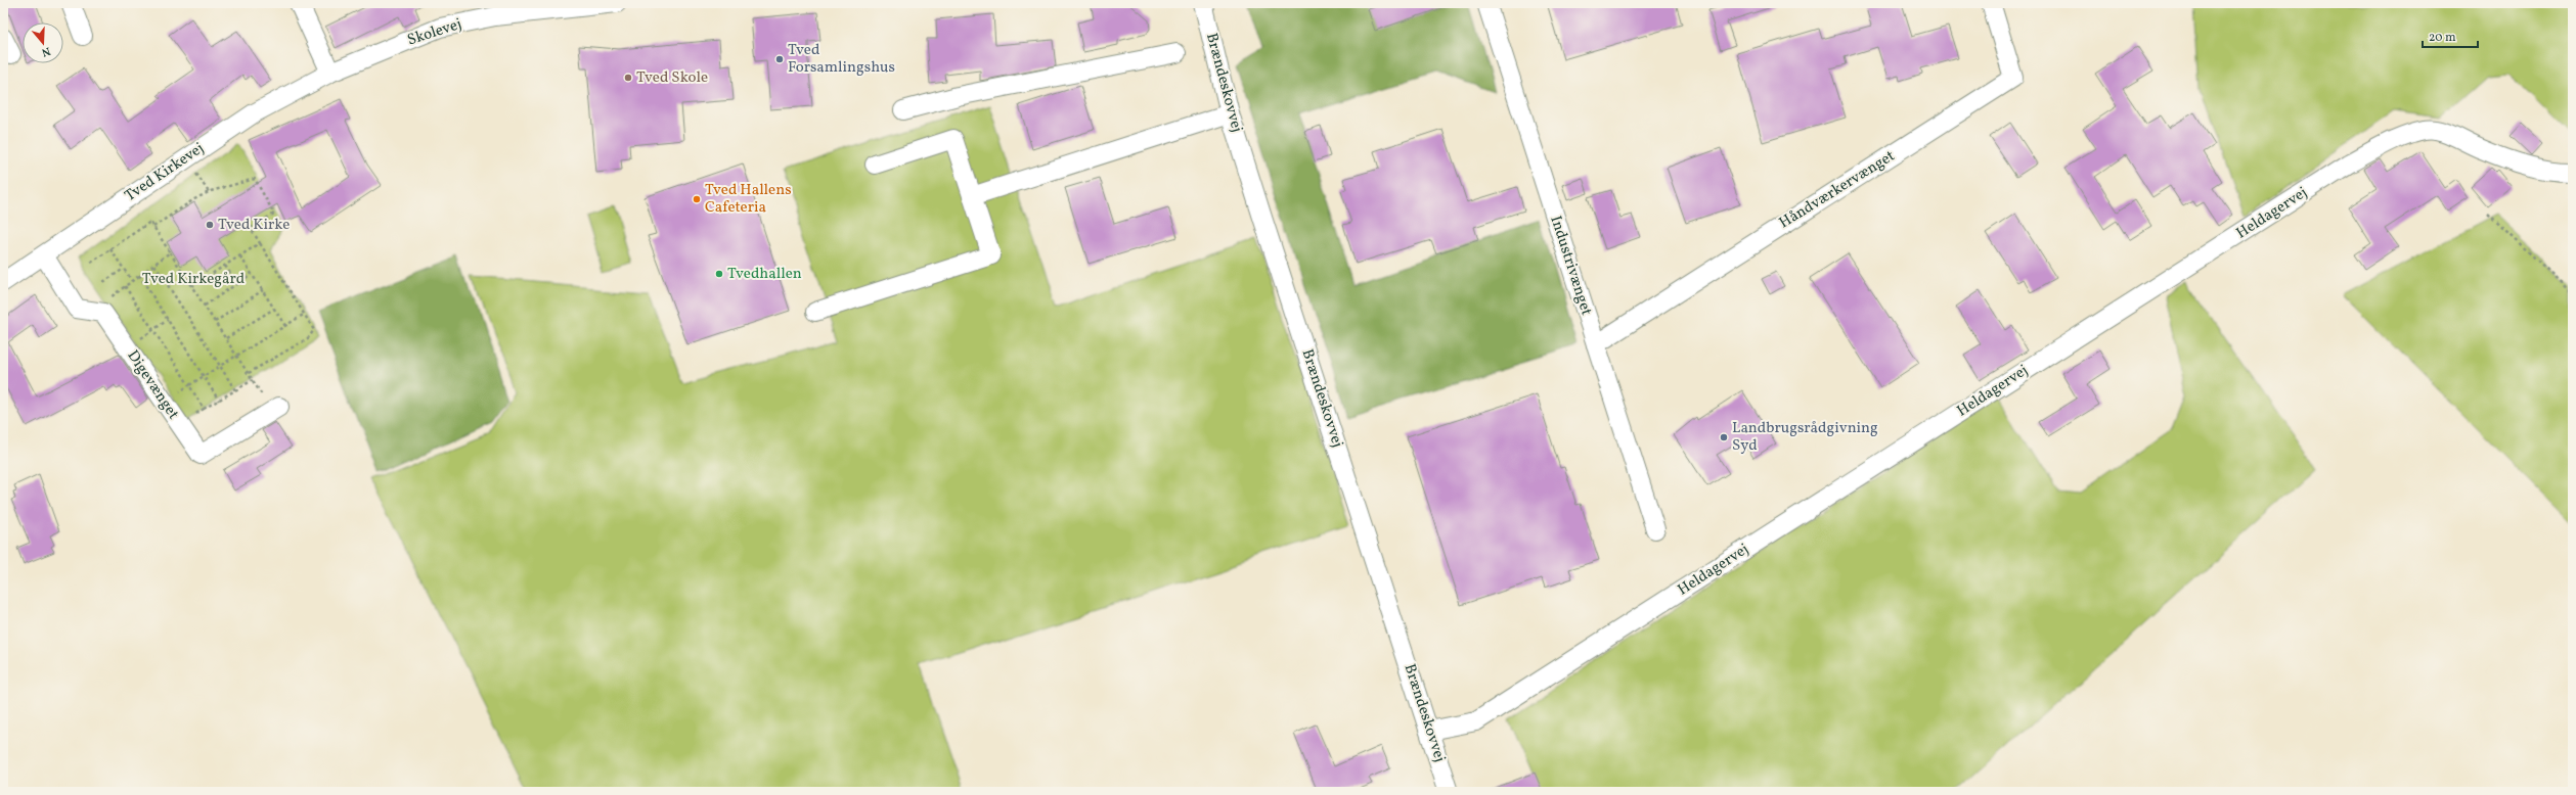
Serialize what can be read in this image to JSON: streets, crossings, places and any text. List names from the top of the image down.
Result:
{
  "streets": {
    "street": [
      "Skolevej",
      "Brændeskovvej",
      "Tved Kirkevej",
      "Håndværkervænget",
      "Heldagervej",
      "Industrivænget",
      "Digevænget"
    ]
  },
  "crossings": [
    ["Skolevej", "Tved Kirkevej"],
    ["Brændeskovvej", "Heldagervej"],
    ["Håndværkervænget", "Industrivænget"]
  ],
  "parks": ["Tved Kirkegård"],
  "places": [
    "Tved Forsamlingshus",
    "Tved Skole",
    "Tved Hallens Cafeteria",
    "Tved Kirke",
    "Tvedhallen",
    "Landbrugsrådgivning Syd"
  ],
  "scale_bar": "20 m",
  "north": "bottom"
}
